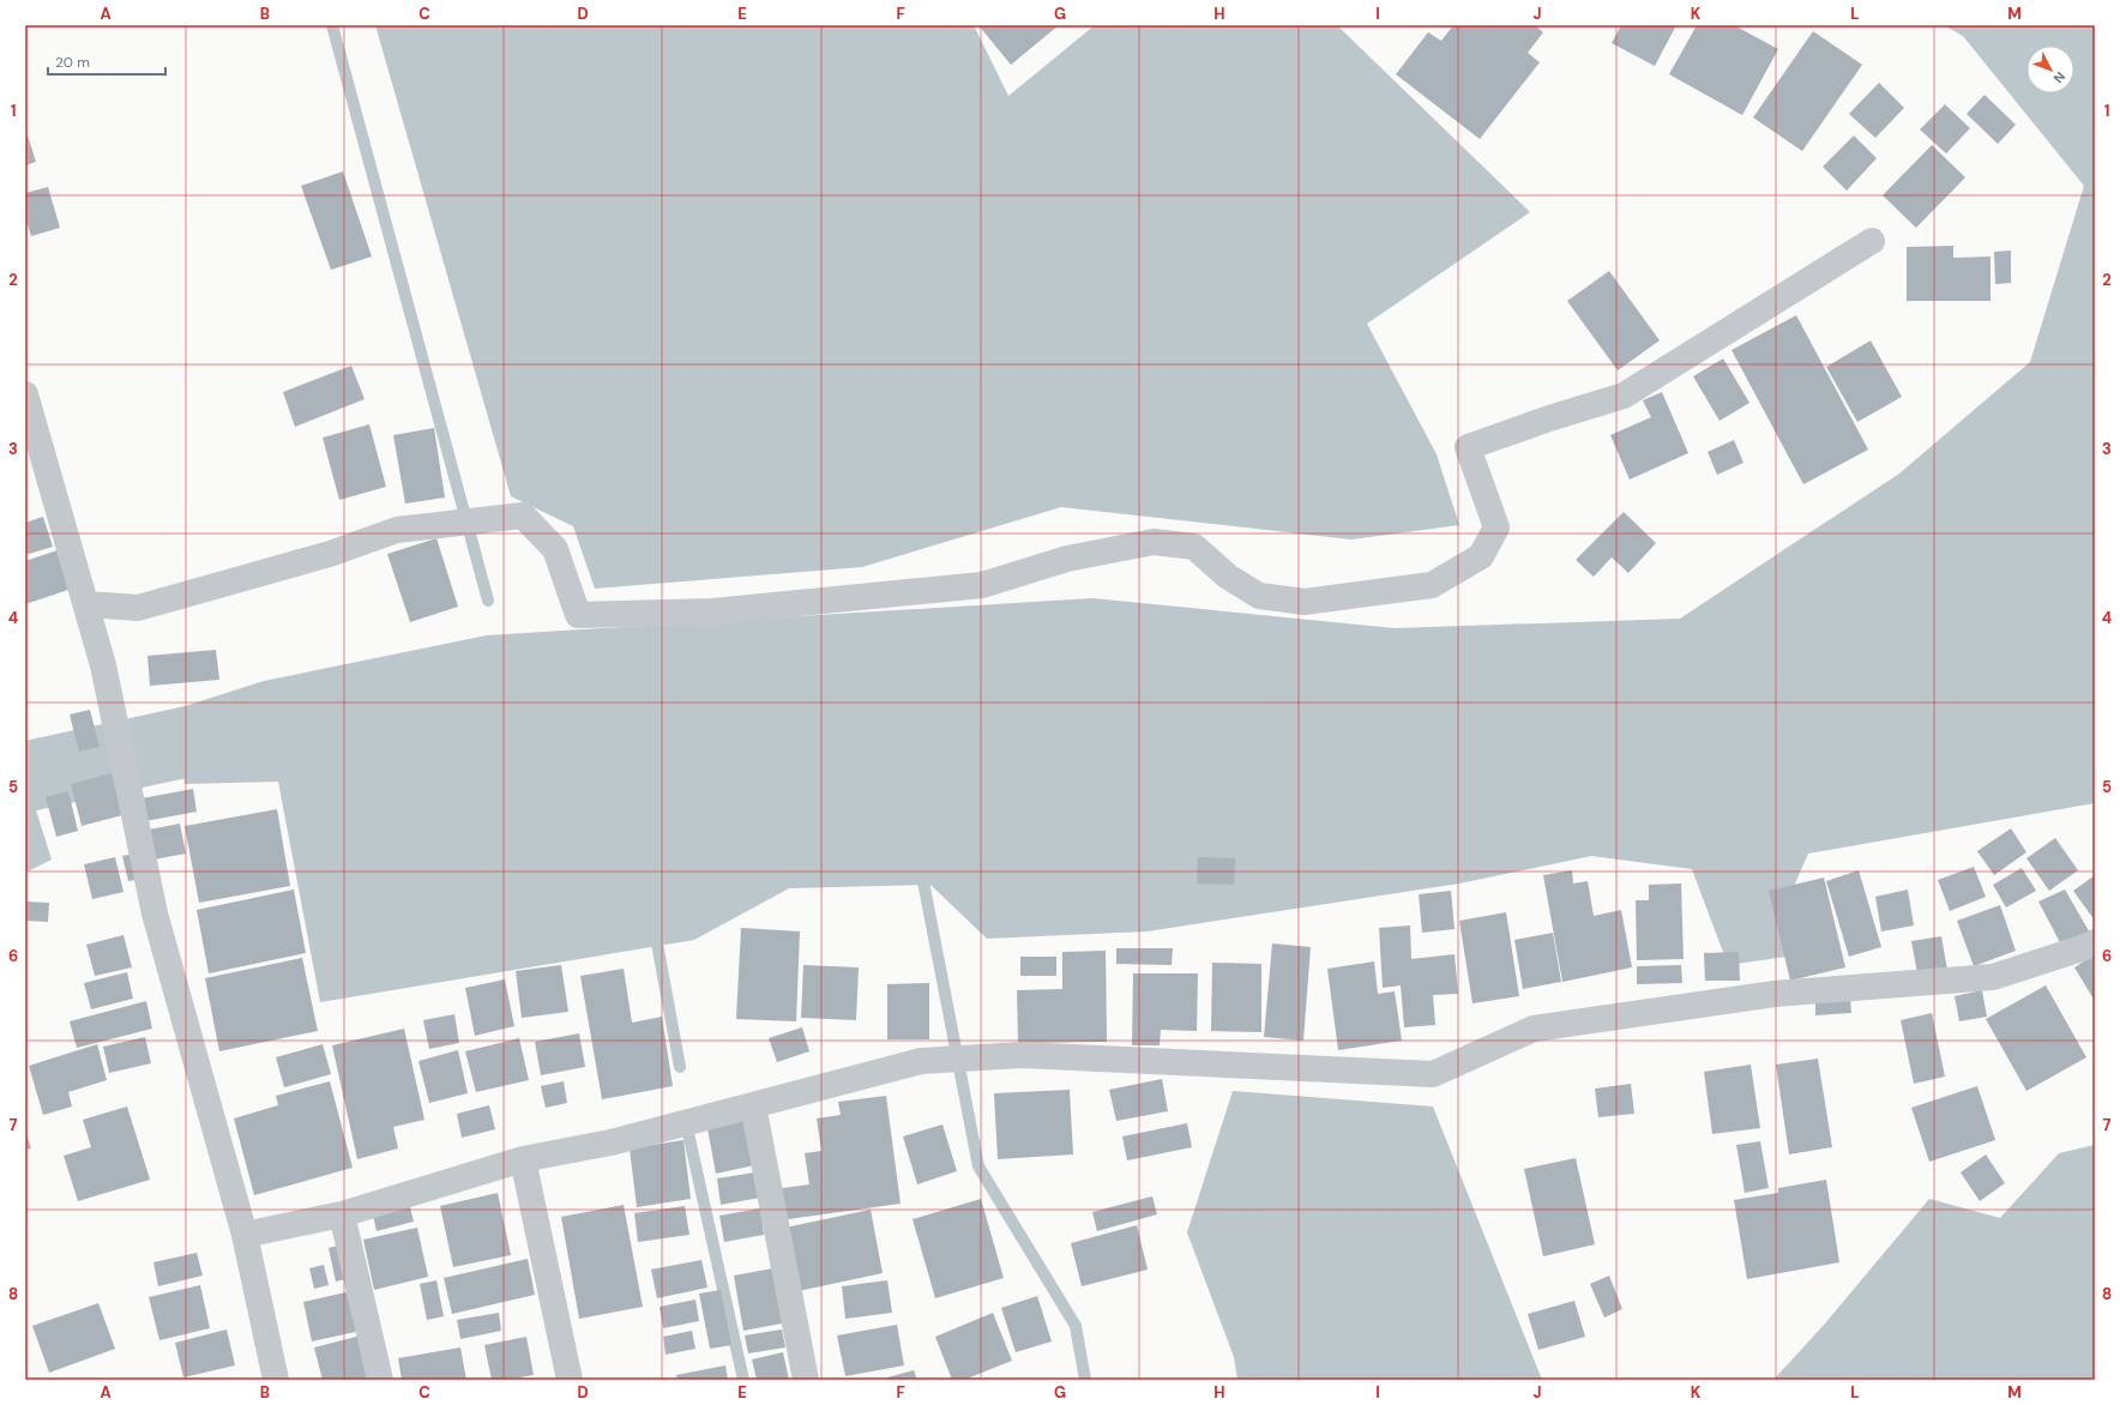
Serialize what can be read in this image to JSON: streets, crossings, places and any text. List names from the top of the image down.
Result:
{
  "scale_bar": "20 m",
  "north": "bottom right",
  "grid": {
    "columns": [
      "A",
      "B",
      "C",
      "D",
      "E",
      "F",
      "G",
      "H",
      "I",
      "J",
      "K",
      "L",
      "M"
    ],
    "rows": [
      "1",
      "2",
      "3",
      "4",
      "5",
      "6",
      "7",
      "8"
    ]
  }
}
